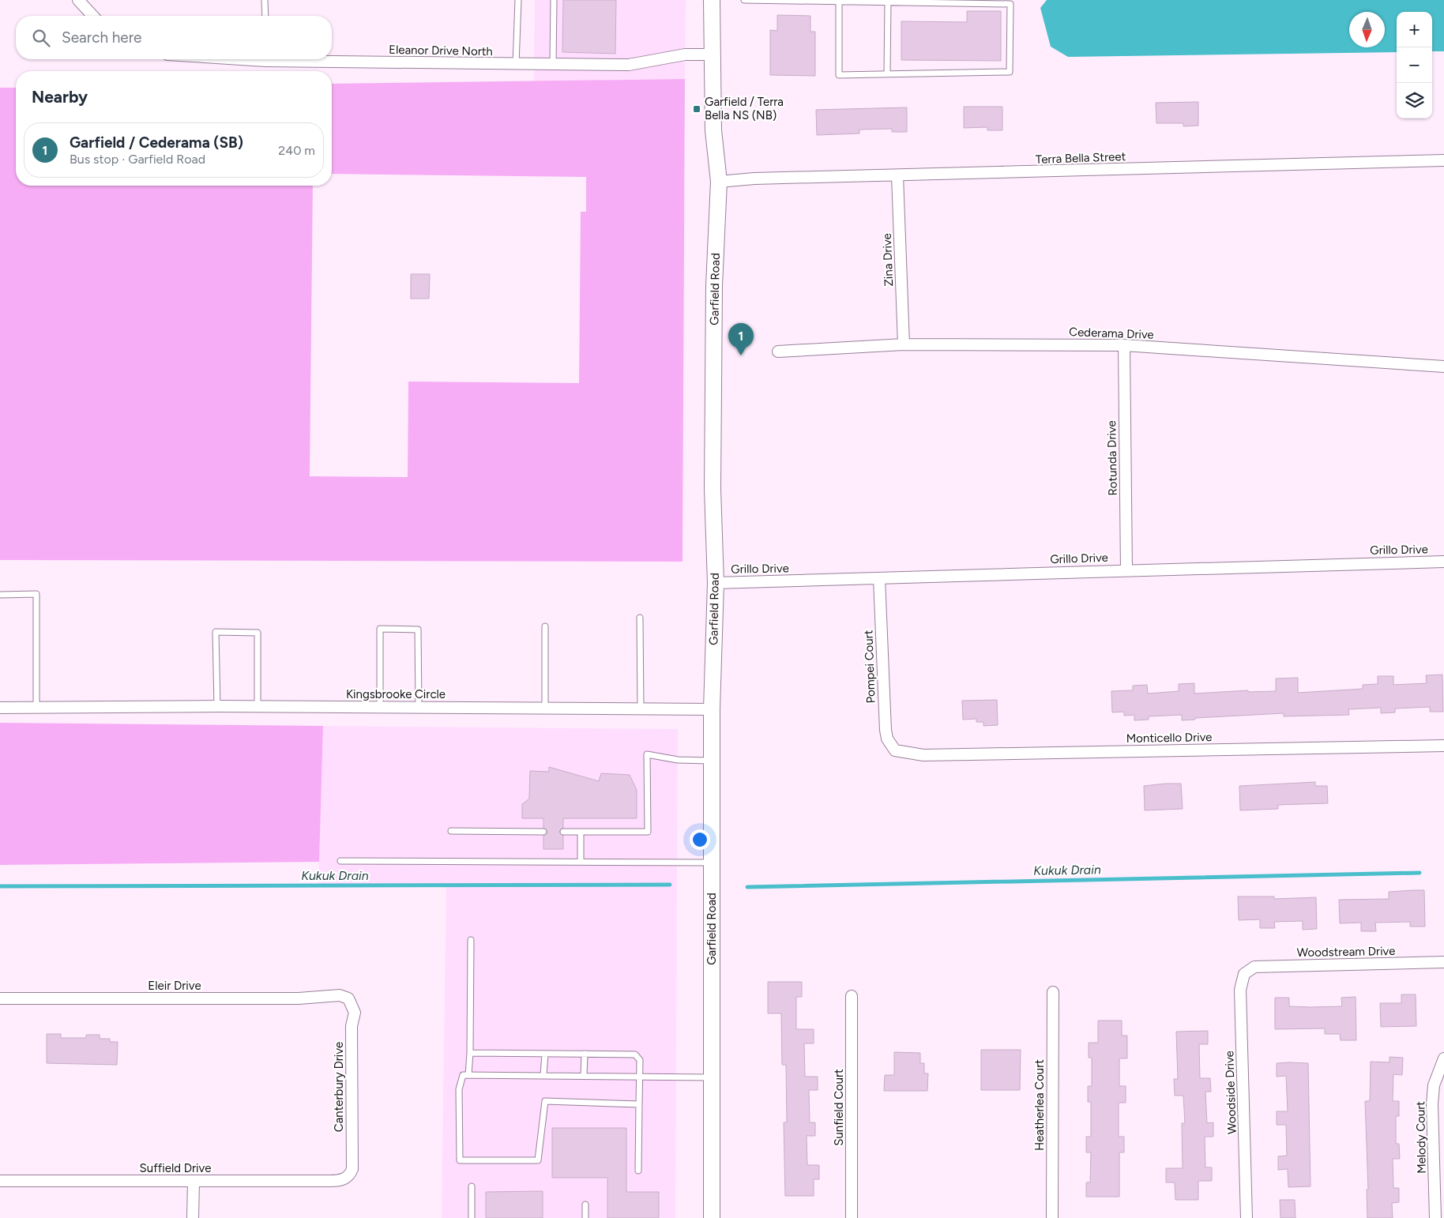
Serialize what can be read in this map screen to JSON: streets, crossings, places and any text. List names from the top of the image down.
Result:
{
  "streets": {
    "main road": ["Garfield Road"],
    "street": [
      "Eleanor Drive North",
      "Terra Bella Street",
      "Zina Drive",
      "Cederama Drive",
      "Rotunda Drive",
      "Grillo Drive",
      "Pompei Court",
      "Kingsbrooke Circle",
      "Monticello Drive",
      "Woodstream Drive",
      "Eleir Drive",
      "Canterbury Drive",
      "Woodside Drive",
      "Heatherlea Court",
      "Sunfield Court",
      "Melody Court",
      "Suffield Drive"
    ]
  },
  "crossings": [
    ["Eleanor Drive North", "Garfield Road"],
    ["Terra Bella Street", "Zina Drive"],
    ["Terra Bella Street", "Garfield Road"],
    ["Zina Drive", "Cederama Drive"],
    ["Garfield Road", "Grillo Drive"],
    ["Garfield Road", "Kingsbrooke Circle"],
    ["Cederama Drive", "Rotunda Drive"],
    ["Rotunda Drive", "Grillo Drive"],
    ["Grillo Drive", "Pompei Court"],
    ["Pompei Court", "Monticello Drive"],
    ["Woodstream Drive", "Woodside Drive"],
    ["Eleir Drive", "Canterbury Drive"],
    ["Canterbury Drive", "Suffield Drive"]
  ],
  "water": ["Kukuk Drain"],
  "places": {
    "transit": ["Garfield / Terra Bella NS (NB)"]
  },
  "north": "bottom",
  "page": {
    "map_buttons": ["+", "−"],
    "search": "Search here",
    "heading": "Nearby",
    "list": [
      {
        "mark": "1",
        "name": "Garfield / Cederama (SB)",
        "note": "Bus stop · Garfield Road",
        "value": "240 m"
      }
    ],
    "pins": "1"
  }
}
